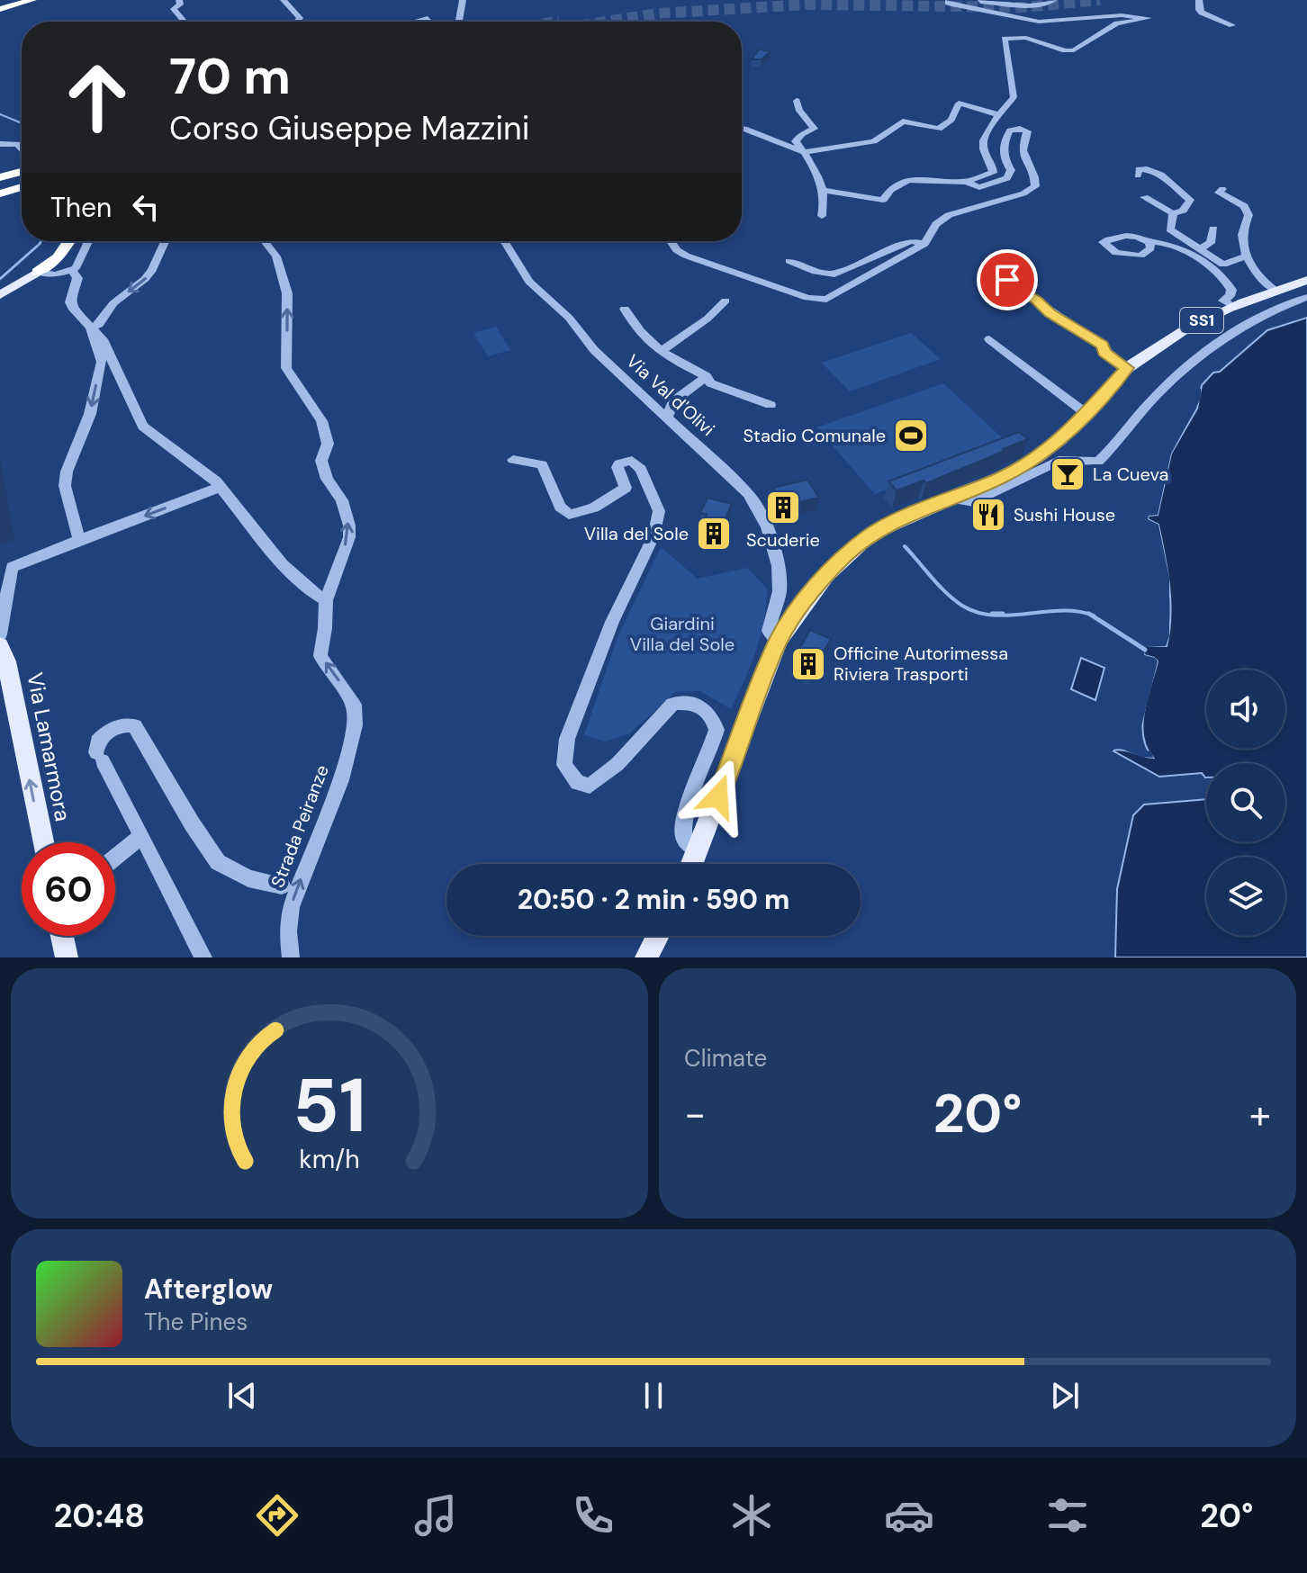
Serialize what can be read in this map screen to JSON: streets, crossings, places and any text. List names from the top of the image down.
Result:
{
  "streets": {
    "main road": ["SS1", "Via Lamarmora"],
    "street": ["Via Val d'Olivi", "Strada Peiranze"]
  },
  "crossings": [
    ["SS1", "Via Val d'Olivi"]
  ],
  "one_way": ["Via Lamarmora", "Strada Peiranze"],
  "parks": ["Giardini Villa del Sole"],
  "places": {
    "sports": ["Stadio Comunale"],
    "bar": ["La Cueva"],
    "building": ["Scuderie", "Villa del Sole", "Officine Autorimessa Riviera Trasporti"],
    "restaurant": ["Sushi House"]
  },
  "page": {
    "turn": ["70 m", "Corso Giuseppe Mazzini"],
    "then": "Then",
    "limit": "60",
    "trip": "20:50 · 2 min · 590 m",
    "tile": "Climate",
    "heat": ["−", "20°", "+"],
    "song": ["Afterglow", "The Pines"],
    "tabs": ["20:48", "20°"],
    "gauge": ["51", "km/h"]
  }
}
